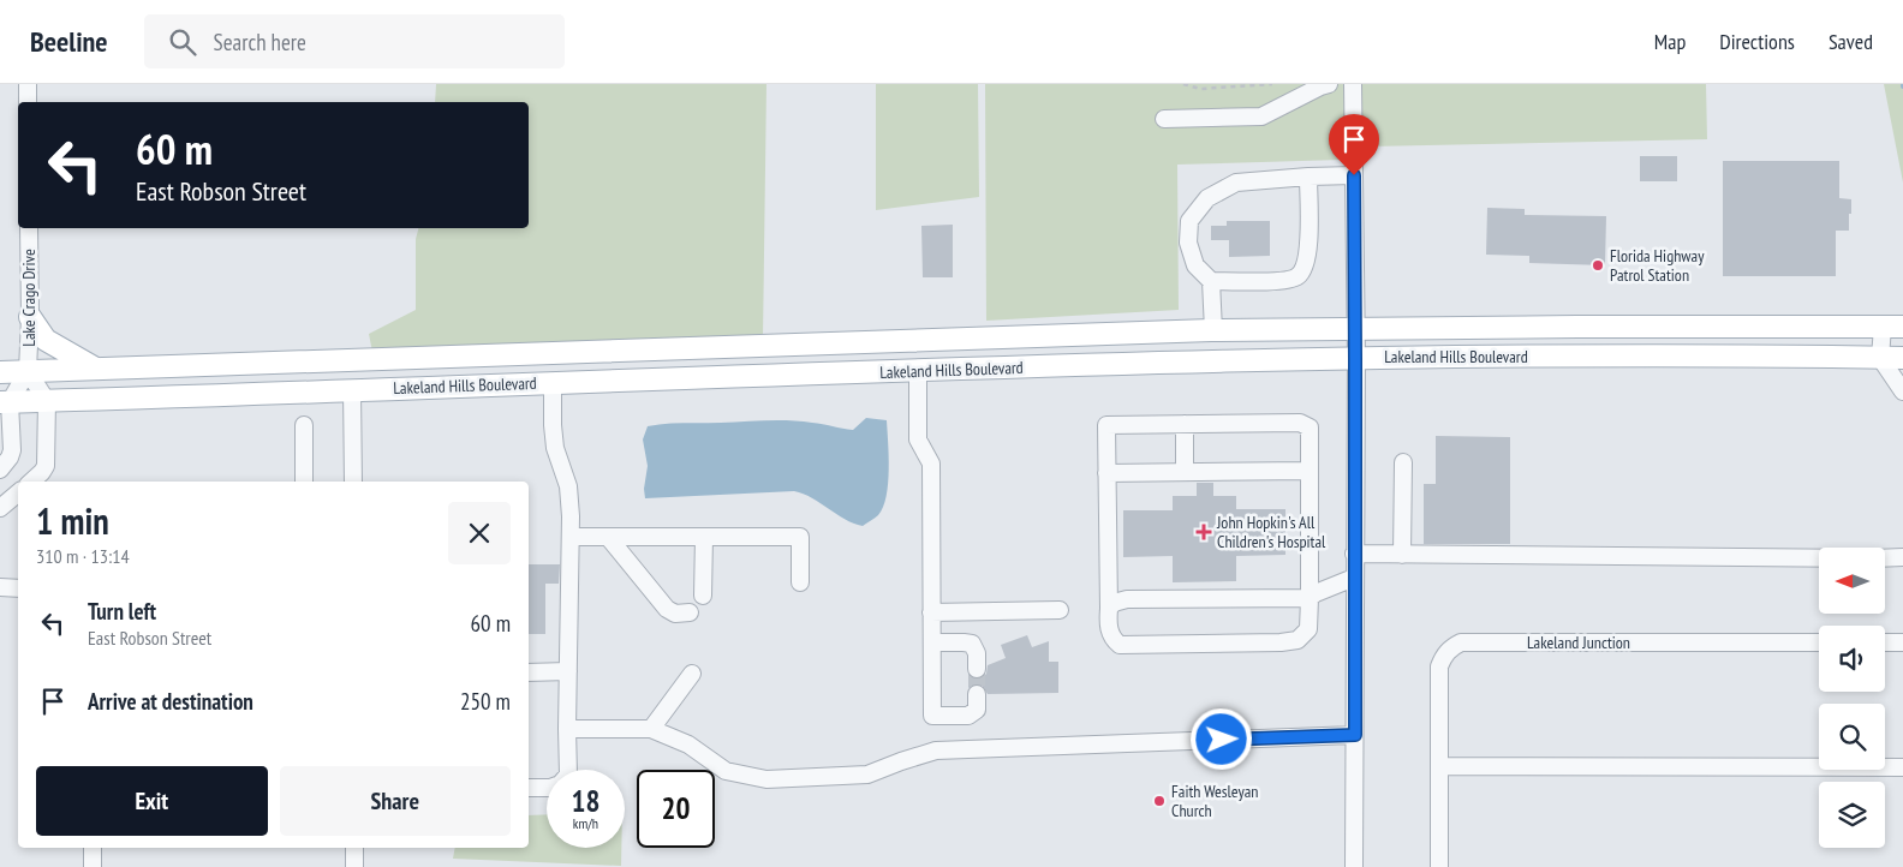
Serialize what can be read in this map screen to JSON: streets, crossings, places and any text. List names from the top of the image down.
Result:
{
  "streets": {
    "main road": ["Lakeland Hills Boulevard"],
    "street": ["Lake Crago Drive", "Lakeland Junction"]
  },
  "crossings": [
    ["Lake Crago Drive", "Lakeland Hills Boulevard"]
  ],
  "places": {
    "other": ["Florida Highway Patrol Station", "Faith Wesleyan Church"],
    "health": ["John Hopkin's All Children's Hospital"]
  },
  "north": "left",
  "page": {
    "header": "Beeline",
    "search": "Search here",
    "nav": ["Map", "Directions", "Saved"],
    "turn": ["60 m", "East Robson Street"],
    "heading": ["1 min", "310 m · 13:14"],
    "list": [
      {
        "name": "Turn left",
        "note": "East Robson Street",
        "value": "60 m"
      },
      {
        "name": "Arrive at destination",
        "value": "250 m"
      }
    ],
    "buttons": ["Exit", "Share"],
    "speed": "18 km/h",
    "limit": "20"
  }
}
